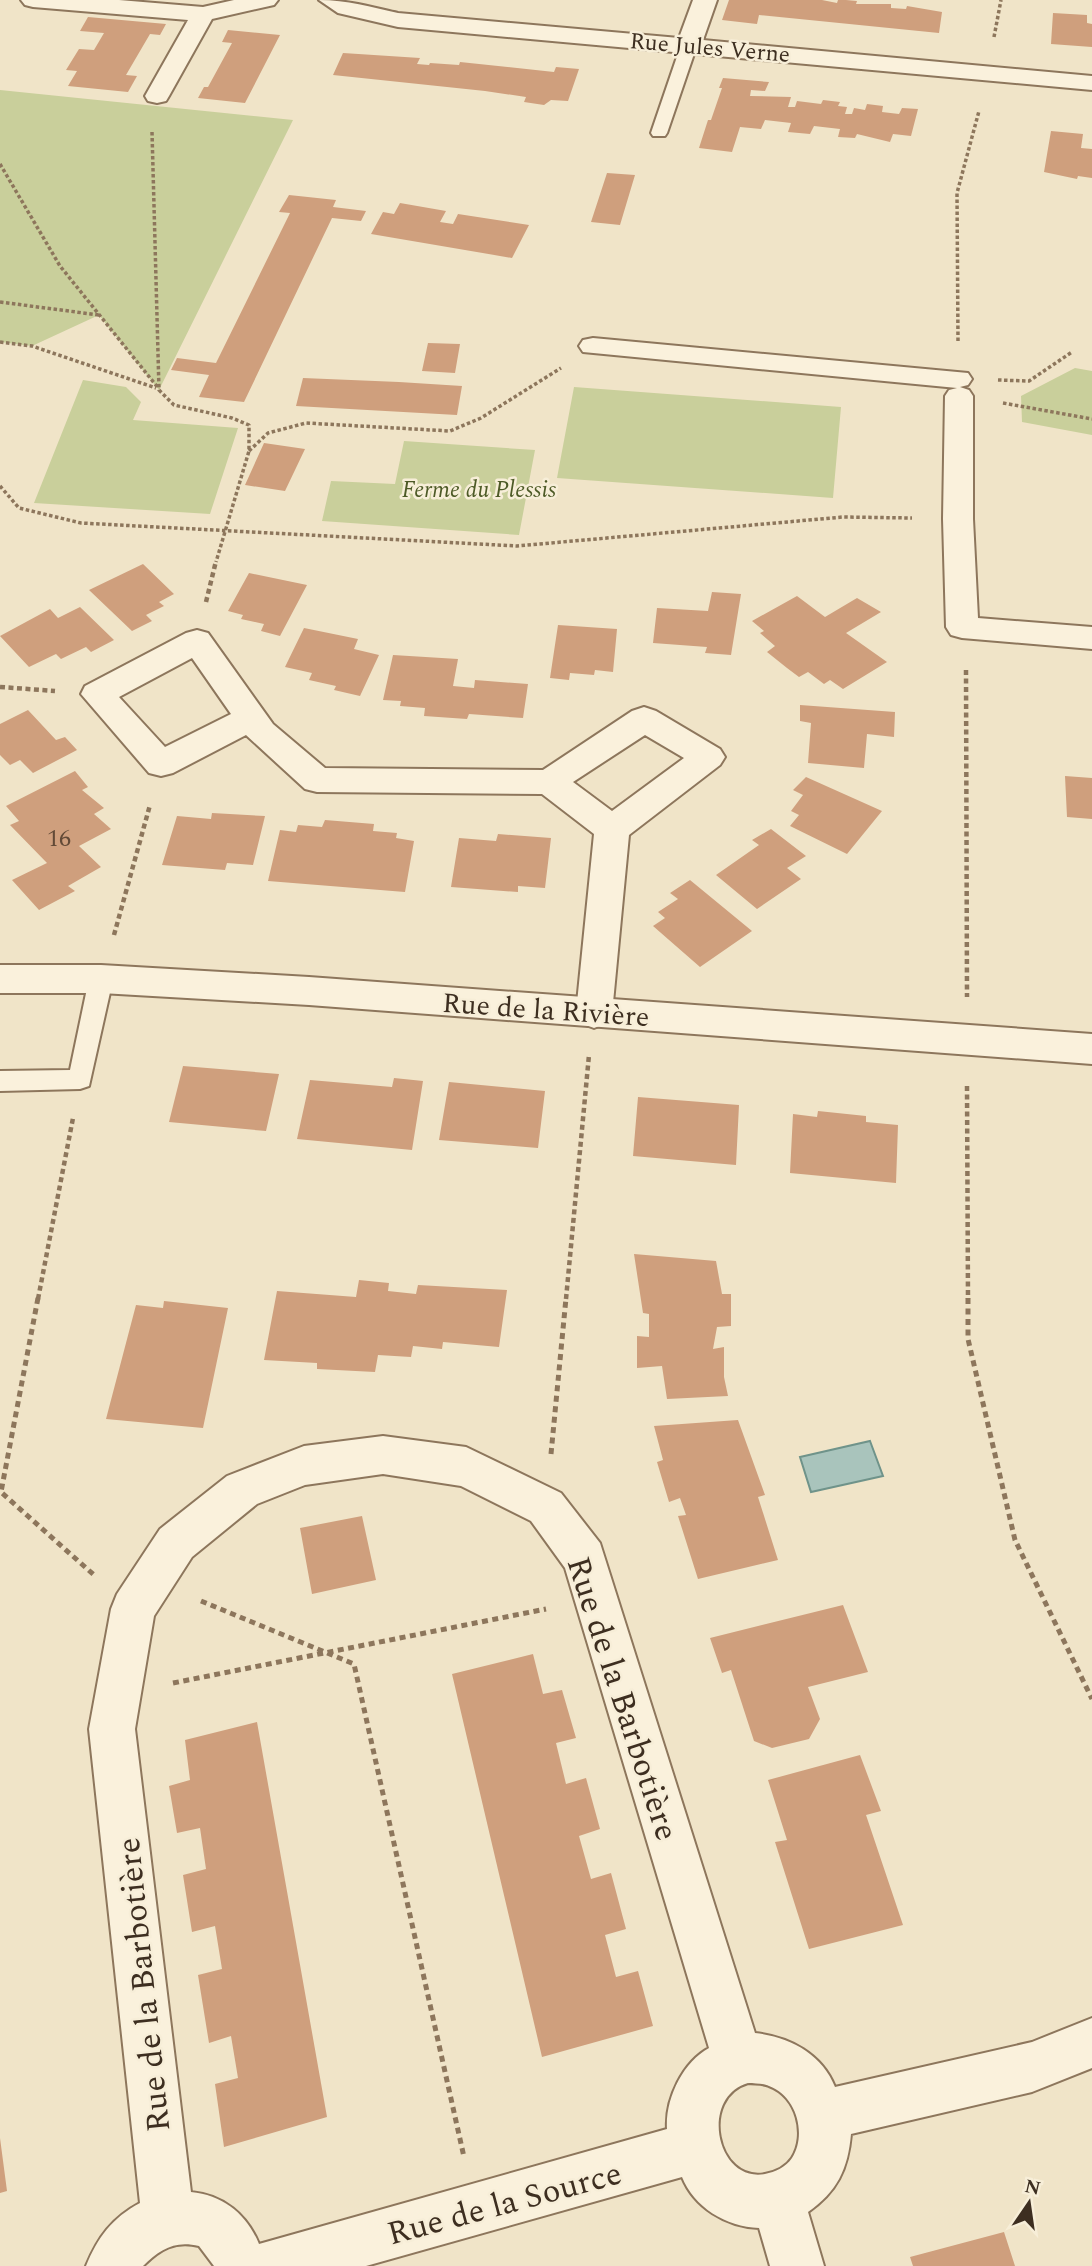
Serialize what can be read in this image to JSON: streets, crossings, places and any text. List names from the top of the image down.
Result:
{
  "streets": {
    "street": [
      "Rue Jules Verne",
      "Rue de la Rivière",
      "Rue de la Barbotière",
      "Rue de la Source"
    ]
  },
  "crossings": [
    ["Rue de la Barbotière", "Rue de la Source"]
  ],
  "parks": ["Ferme du Plessis"],
  "house_numbers": ["16"],
  "north": "top"
}
